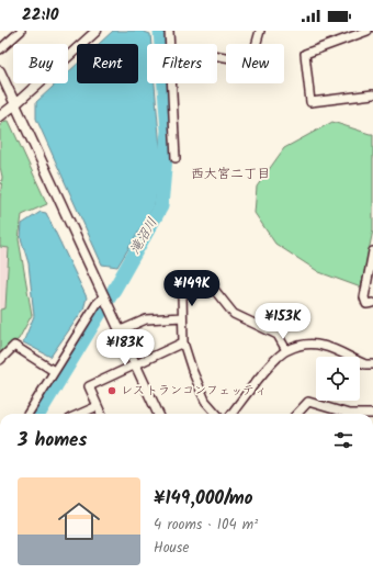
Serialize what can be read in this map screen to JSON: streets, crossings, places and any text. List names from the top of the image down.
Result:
{
  "districts": ["西大宮二丁目"],
  "water": ["滝沼川"],
  "places": ["レストランコンフェッティ"],
  "page": {
    "status": "22:10",
    "chip": [
      "Buy",
      "Rent",
      "Filters",
      "New"
    ],
    "price": ["¥149K", "¥153K", "¥183K"],
    "heading": "3 homes",
    "list": [
      {
        "name": "¥149,000/mo",
        "note": "4 rooms · 104 m² · House"
      }
    ]
  }
}
